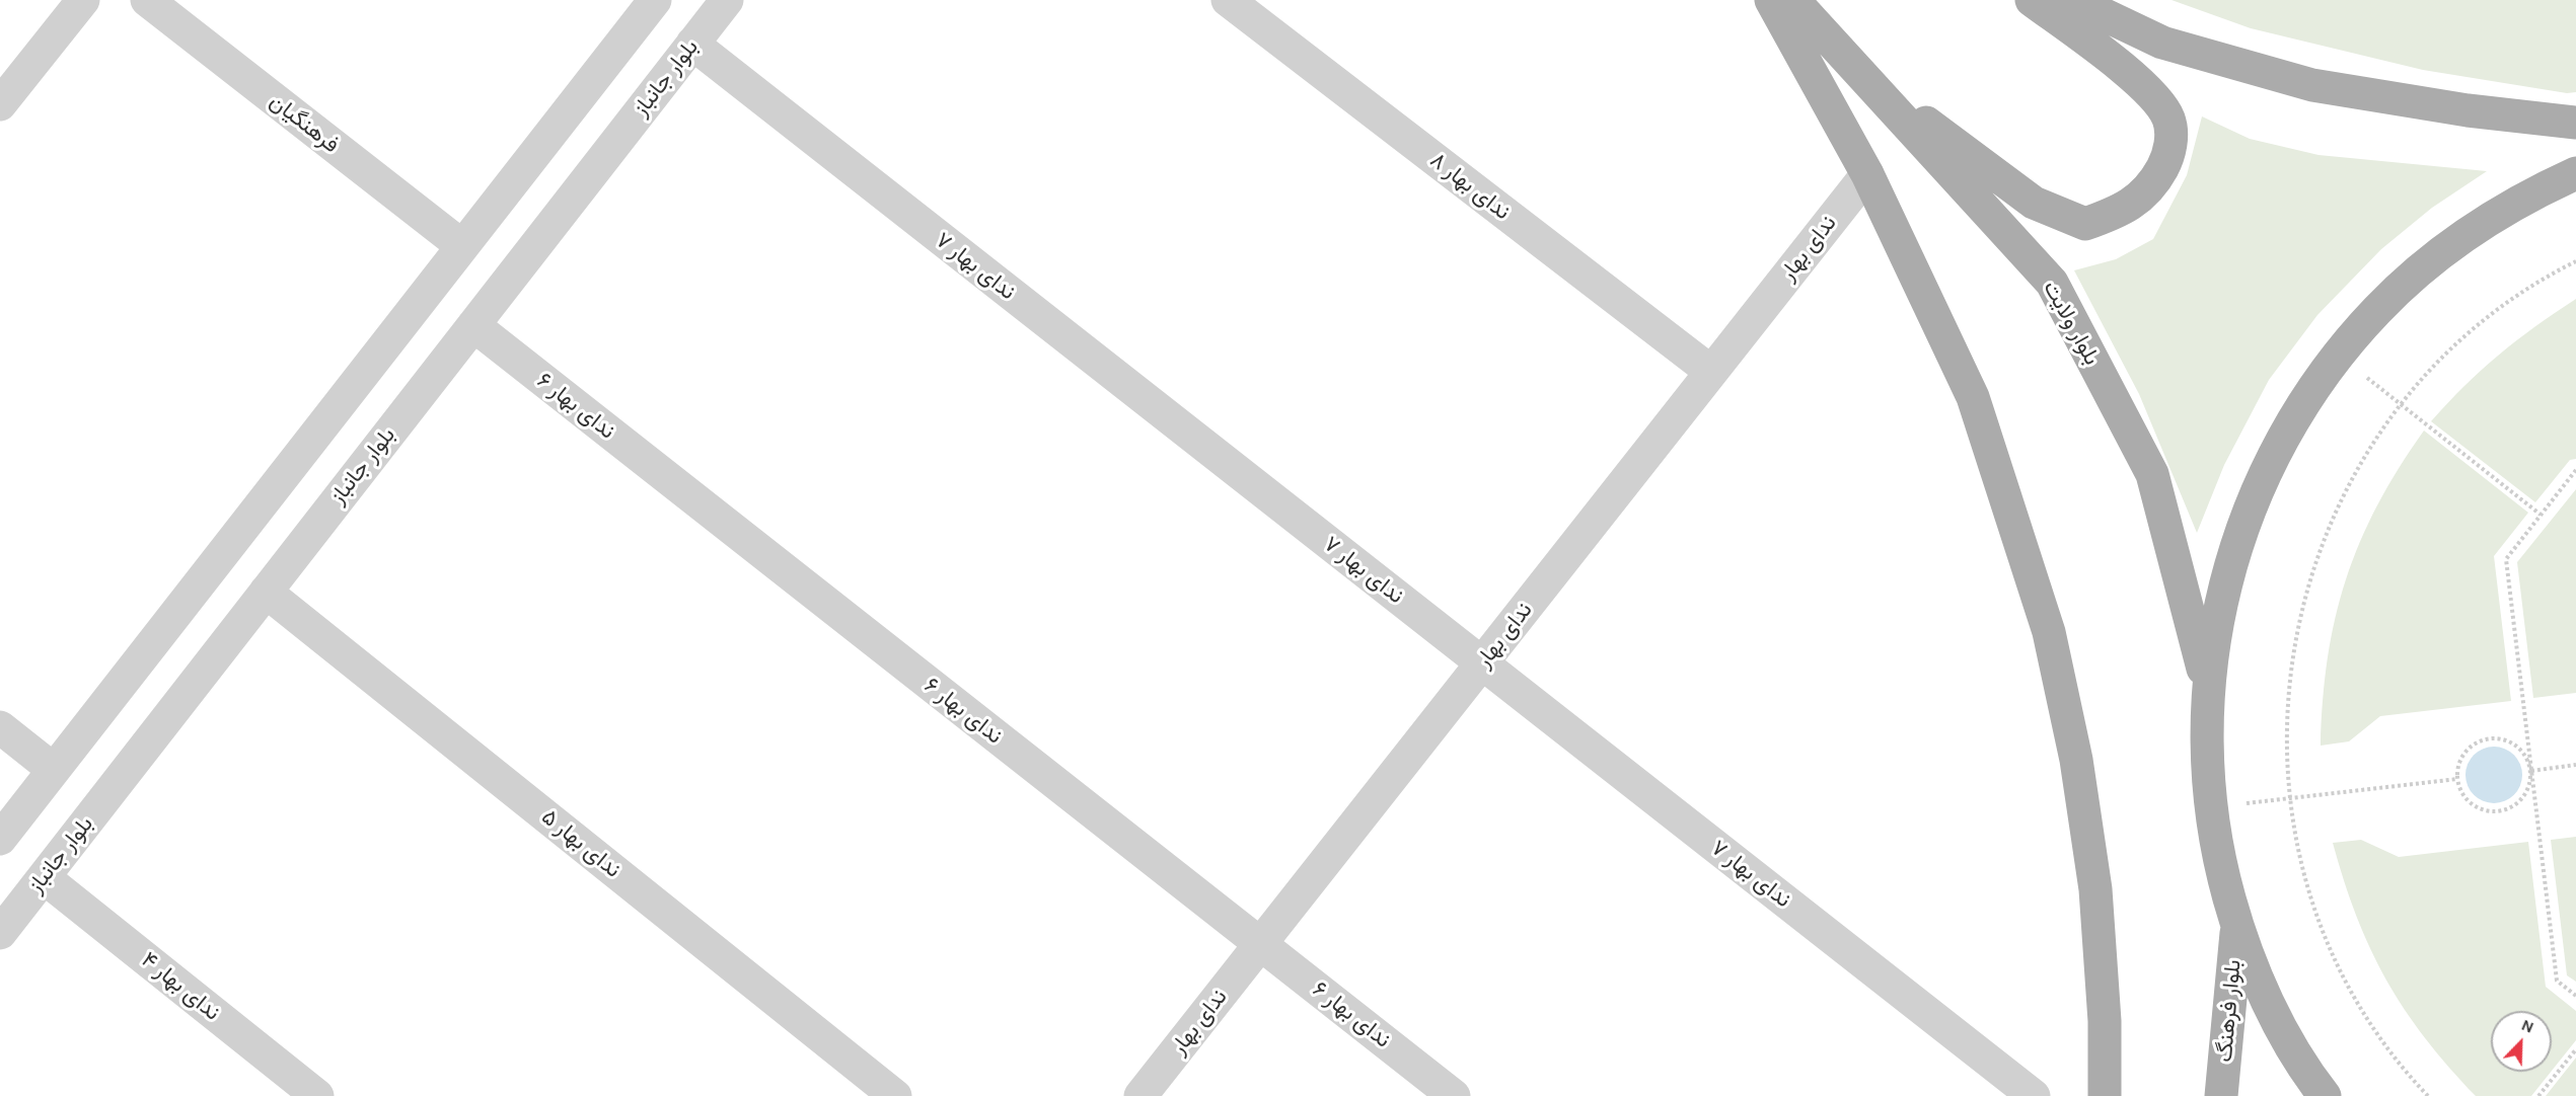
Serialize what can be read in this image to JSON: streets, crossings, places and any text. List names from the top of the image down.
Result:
{
  "streets": {
    "main road": ["بلوار ولایت", "بلوار فرهنگ"],
    "street": [
      "بلوار جانباز",
      "فرهنگیان",
      "ندای بهار ۸",
      "ندای بهار",
      "ندای بهار ۷",
      "ندای بهار ۶",
      "ندای بهار ۵",
      "ندای بهار ۴"
    ]
  },
  "crossings": [
    ["بلوار جانباز", "ندای بهار ۷"],
    ["بلوار جانباز", "ندای بهار ۶"],
    ["بلوار جانباز", "ندای بهار ۵"],
    ["بلوار جانباز", "ندای بهار ۴"],
    ["ندای بهار ۸", "ندای بهار"],
    ["ندای بهار", "ندای بهار ۷"],
    ["ندای بهار", "ندای بهار ۶"]
  ],
  "north": "top right"
}
